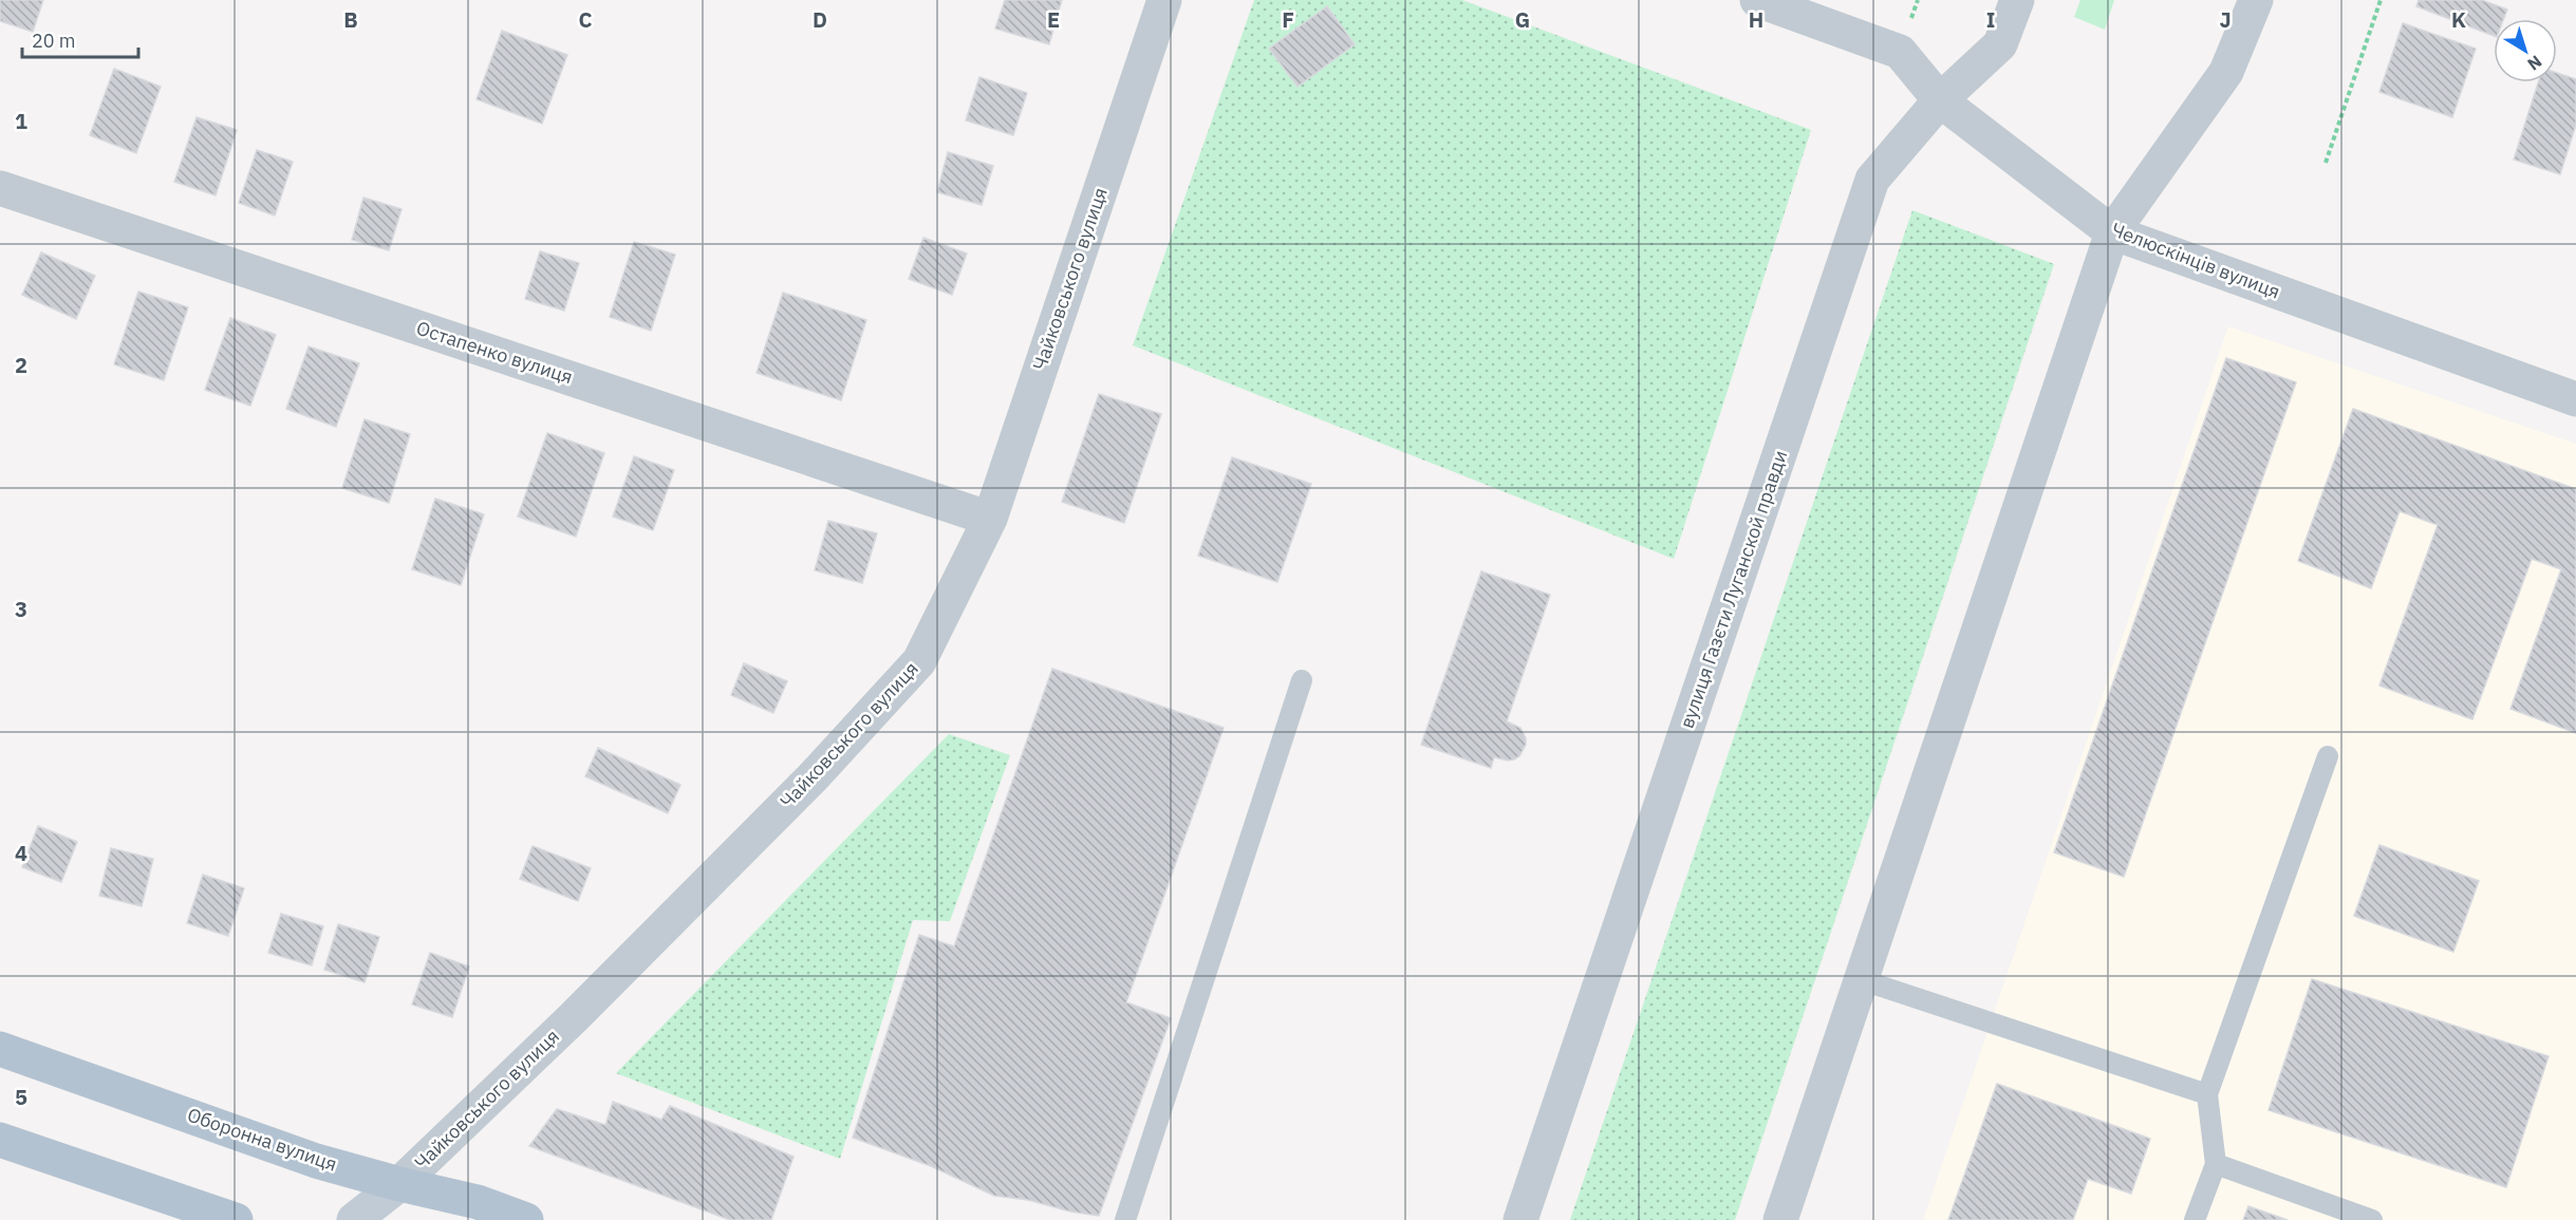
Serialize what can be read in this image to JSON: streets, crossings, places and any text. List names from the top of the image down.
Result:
{
  "streets": {
    "main road": ["Чайковського вулиця", "Оборонна вулиця"],
    "street": ["Челюскінців вулиця", "Остапенко вулиця", "вулиця Газєти Луганской правди"]
  },
  "crossings": [
    ["Челюскінців вулиця", "вулиця Газєти Луганской правди"],
    ["Чайковського вулиця", "Остапенко вулиця"],
    ["Чайковського вулиця", "Оборонна вулиця"]
  ],
  "scale_bar": "20 m",
  "north": "bottom right",
  "grid": {
    "columns": [
      "B",
      "C",
      "D",
      "E",
      "F",
      "G",
      "H",
      "I",
      "J",
      "K"
    ],
    "rows": [
      "1",
      "2",
      "3",
      "4",
      "5"
    ]
  }
}
